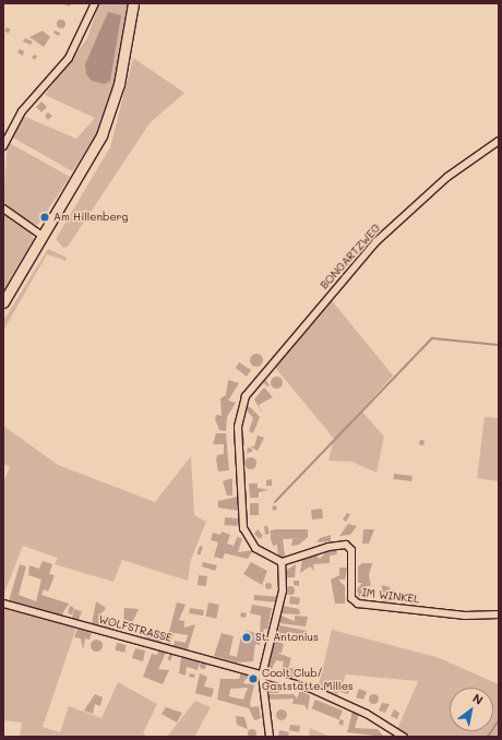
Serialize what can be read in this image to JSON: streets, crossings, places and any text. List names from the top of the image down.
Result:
{
  "streets": {
    "street": ["BONGARTZWEG", "IM WINKEL", "WOLFSTRASSE"]
  },
  "crossings": [
    ["BONGARTZWEG", "IM WINKEL"]
  ],
  "places": ["Am Hillenberg", "St. Antonius", "Coolt Club/ Gaststätte Milles"],
  "north": "top right"
}
